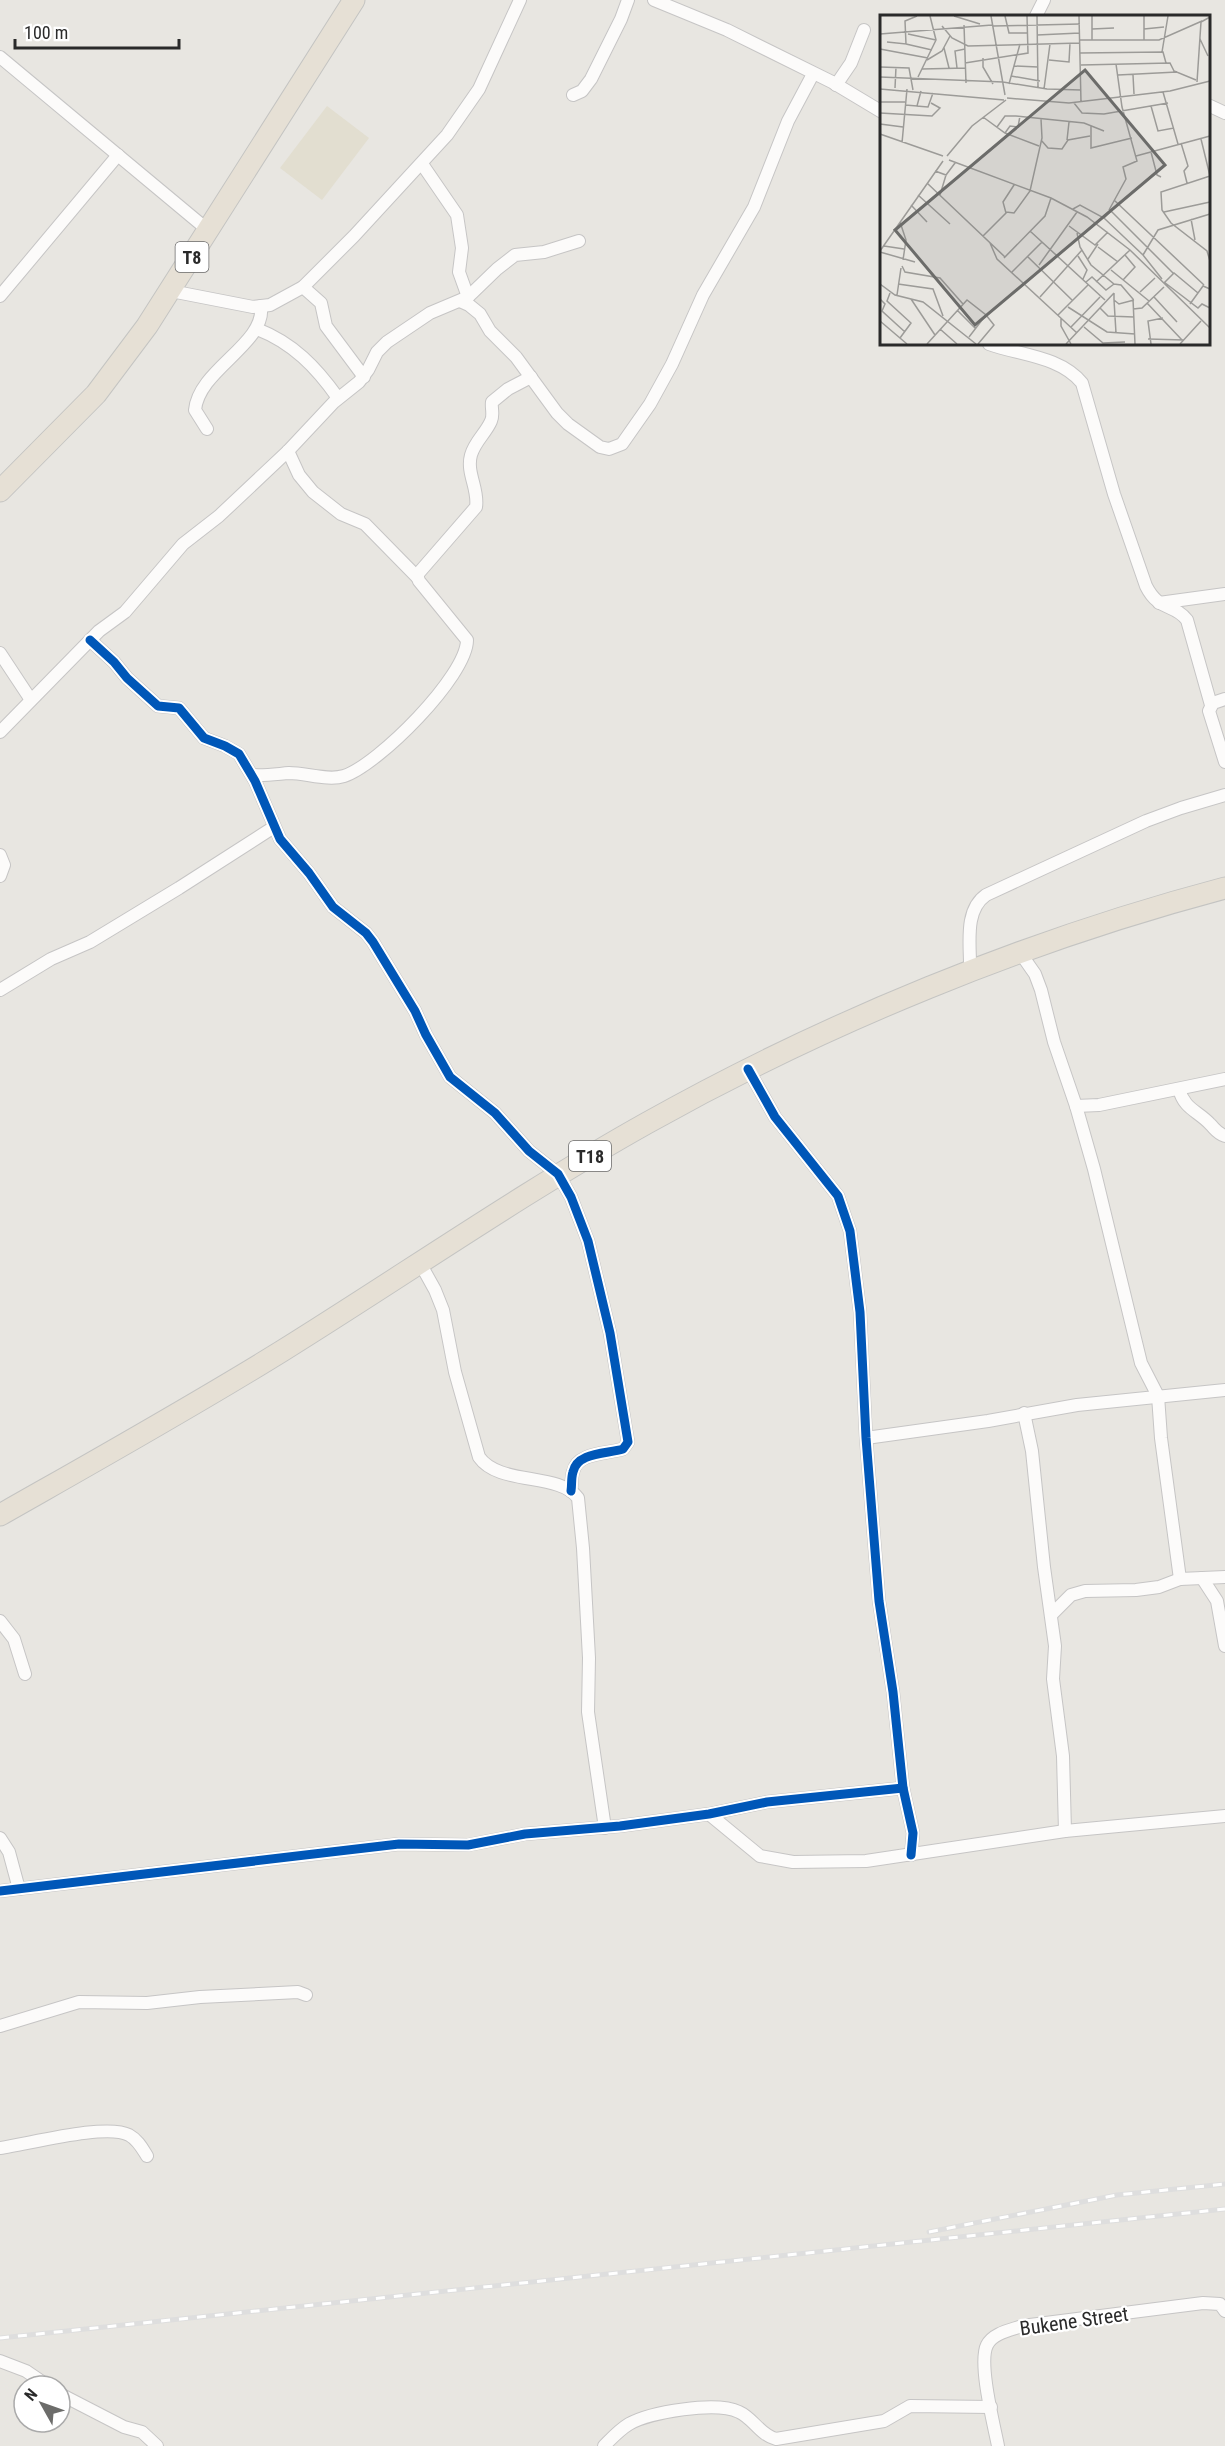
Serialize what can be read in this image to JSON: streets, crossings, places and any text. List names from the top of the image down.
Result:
{
  "streets": {
    "highway": ["T8", "T18"],
    "street": ["Bukene Street"]
  },
  "scale_bar": "100 m",
  "north": "top left"
}
